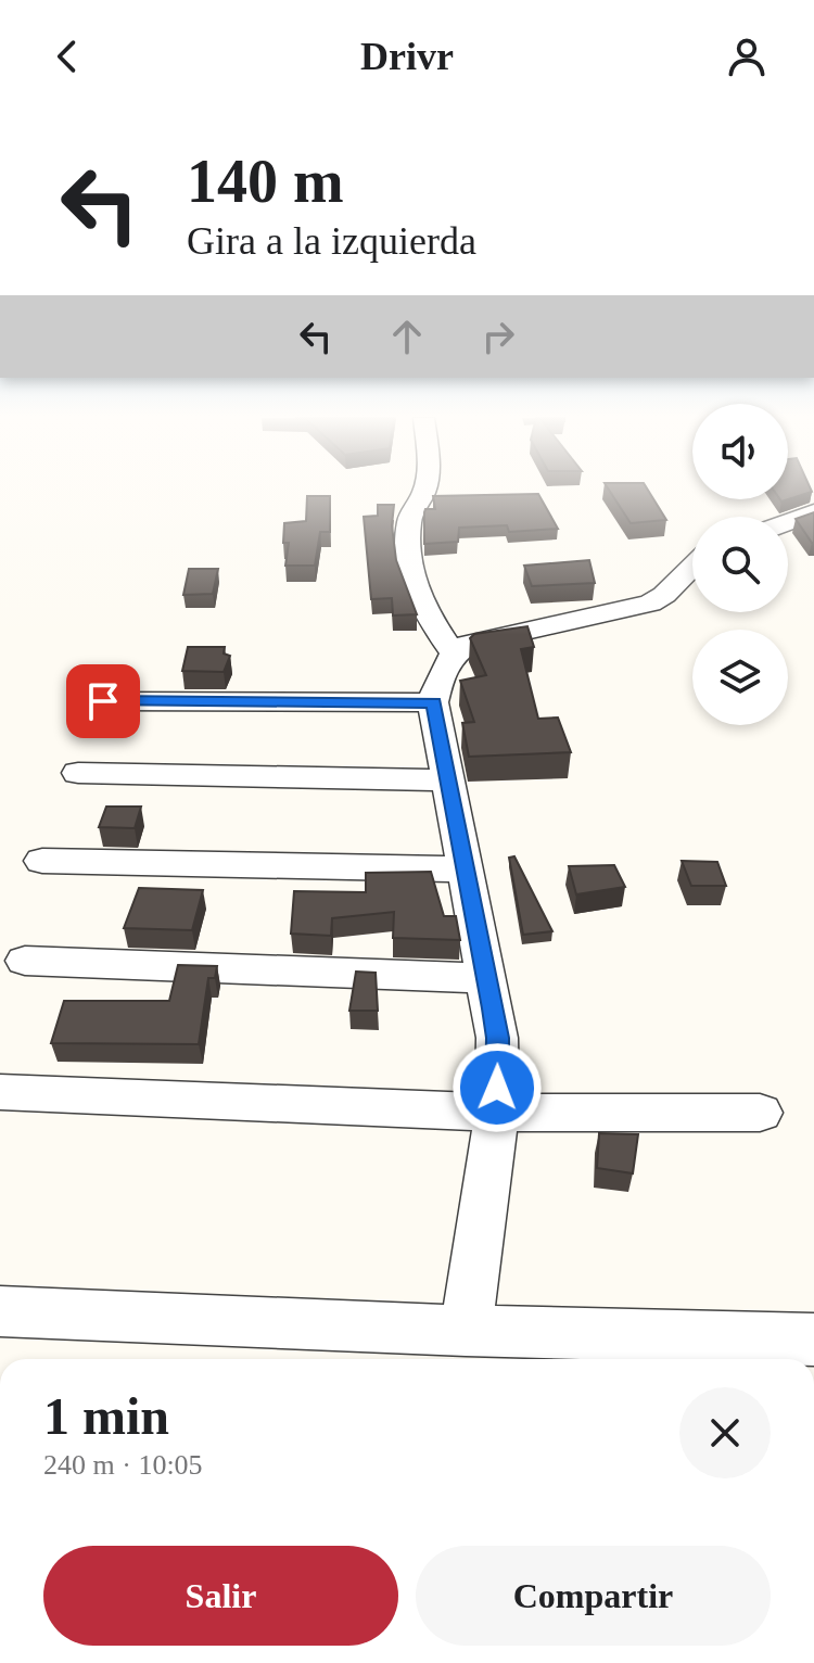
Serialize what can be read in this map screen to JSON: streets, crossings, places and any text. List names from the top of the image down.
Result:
{
  "page": {
    "header": "Drivr",
    "turn": ["140 m", "Gira a la izquierda"],
    "heading": ["1 min", "240 m · 10:05"],
    "buttons": ["Salir", "Compartir"]
  }
}
